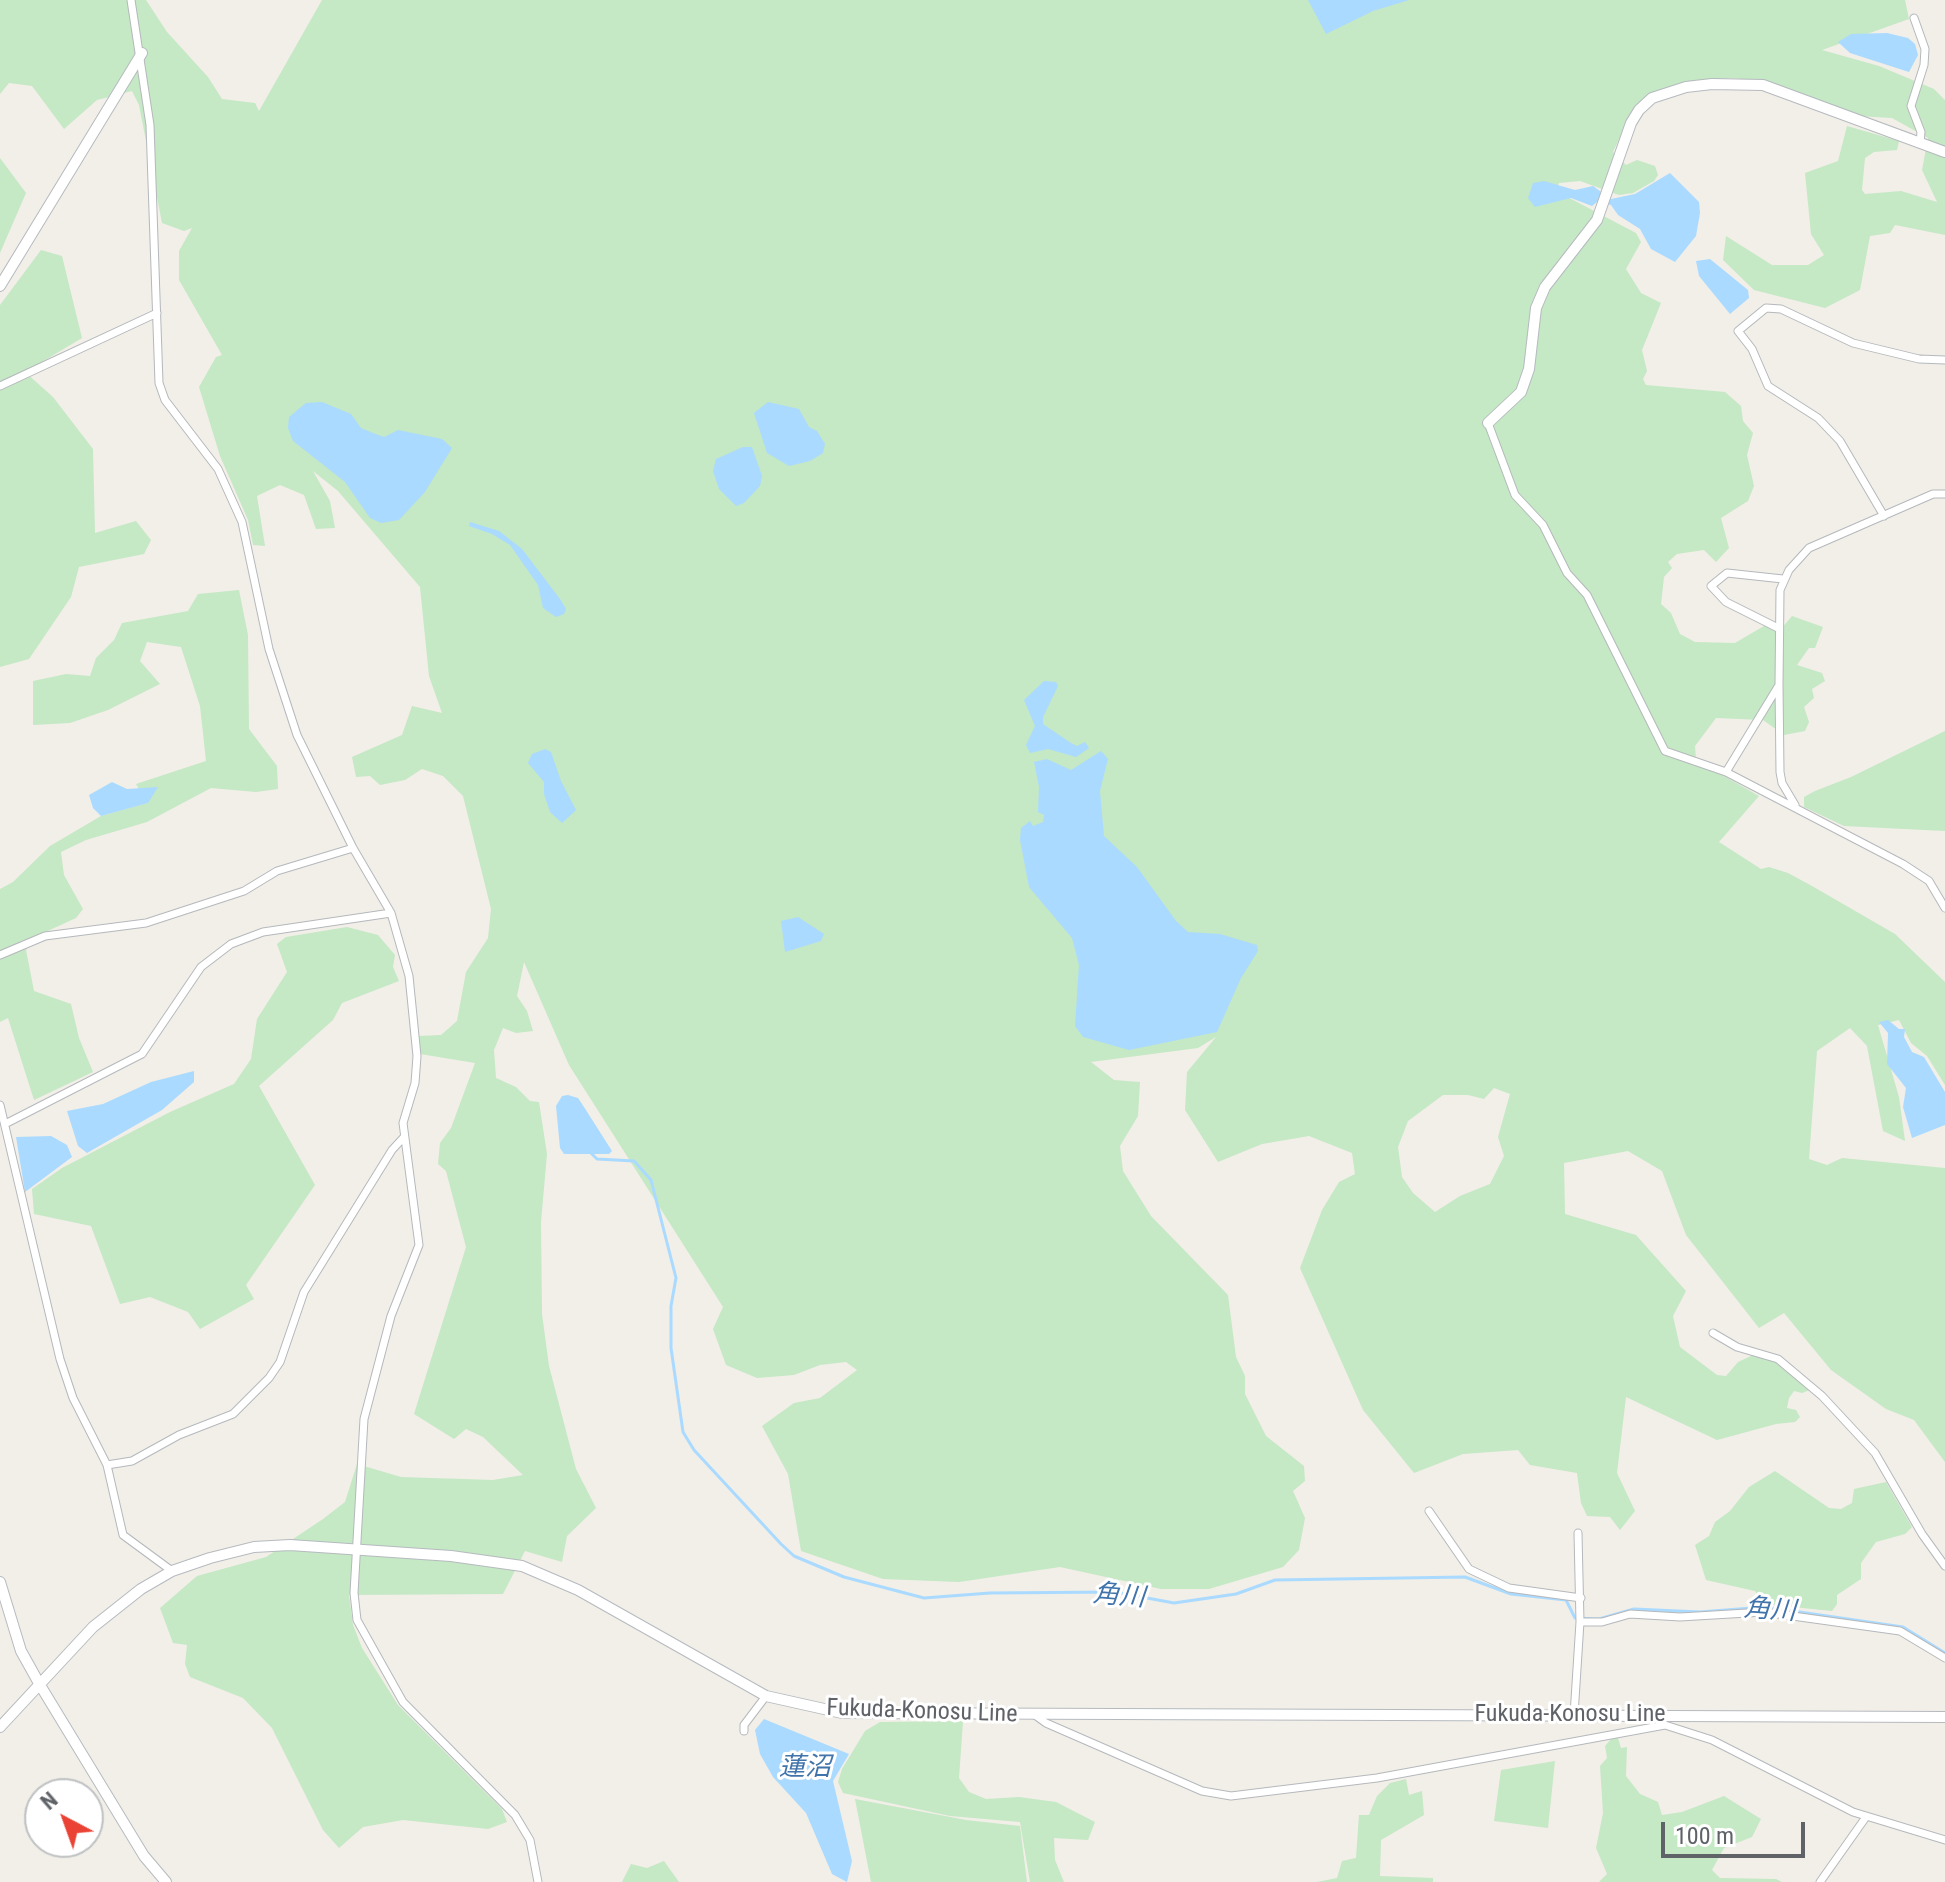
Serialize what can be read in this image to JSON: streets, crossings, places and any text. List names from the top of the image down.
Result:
{
  "streets": {
    "main road": ["Fukuda-Konosu Line"]
  },
  "water": ["角川", "蓮沼"],
  "scale_bar": "100 m",
  "north": "top left"
}
